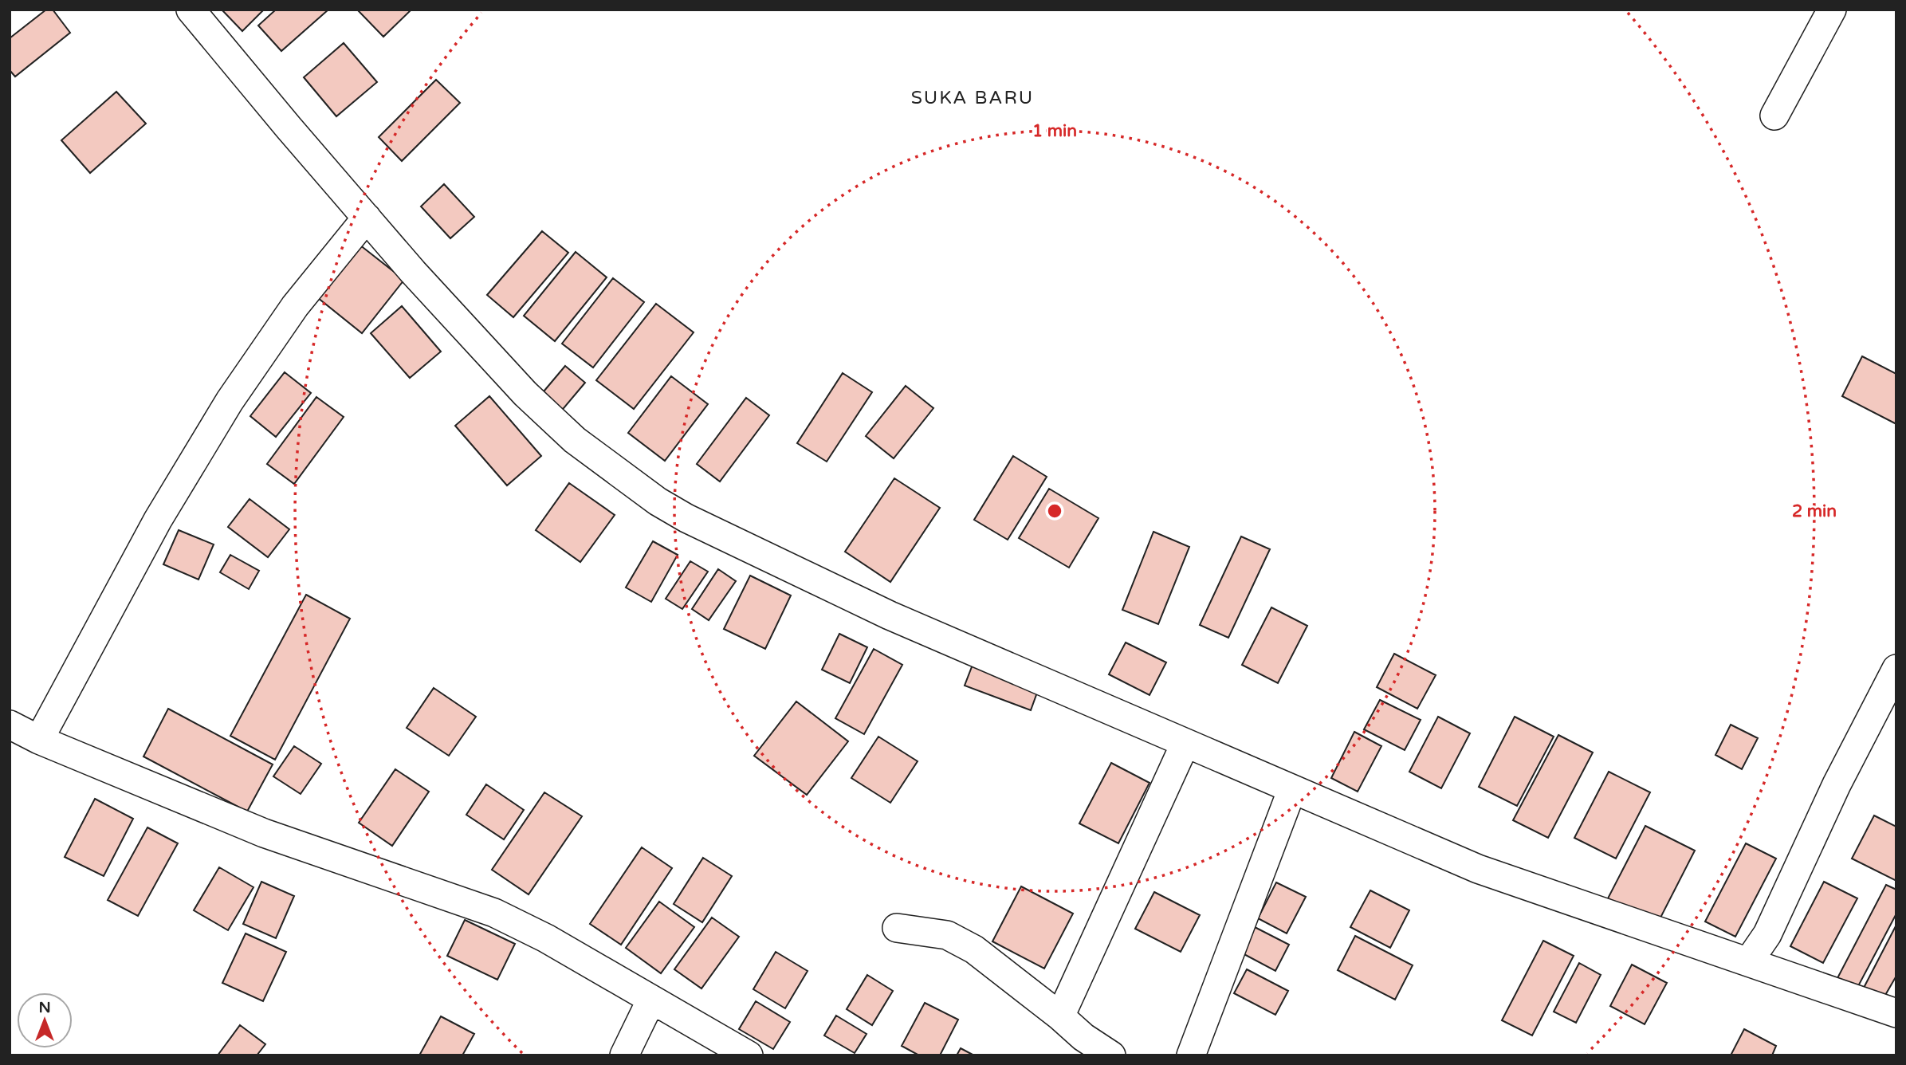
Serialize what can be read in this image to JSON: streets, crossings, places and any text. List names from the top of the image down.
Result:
{
  "districts": ["SUKA BARU"],
  "north": "top",
  "rings": ["1 min", "2 min"]
}
